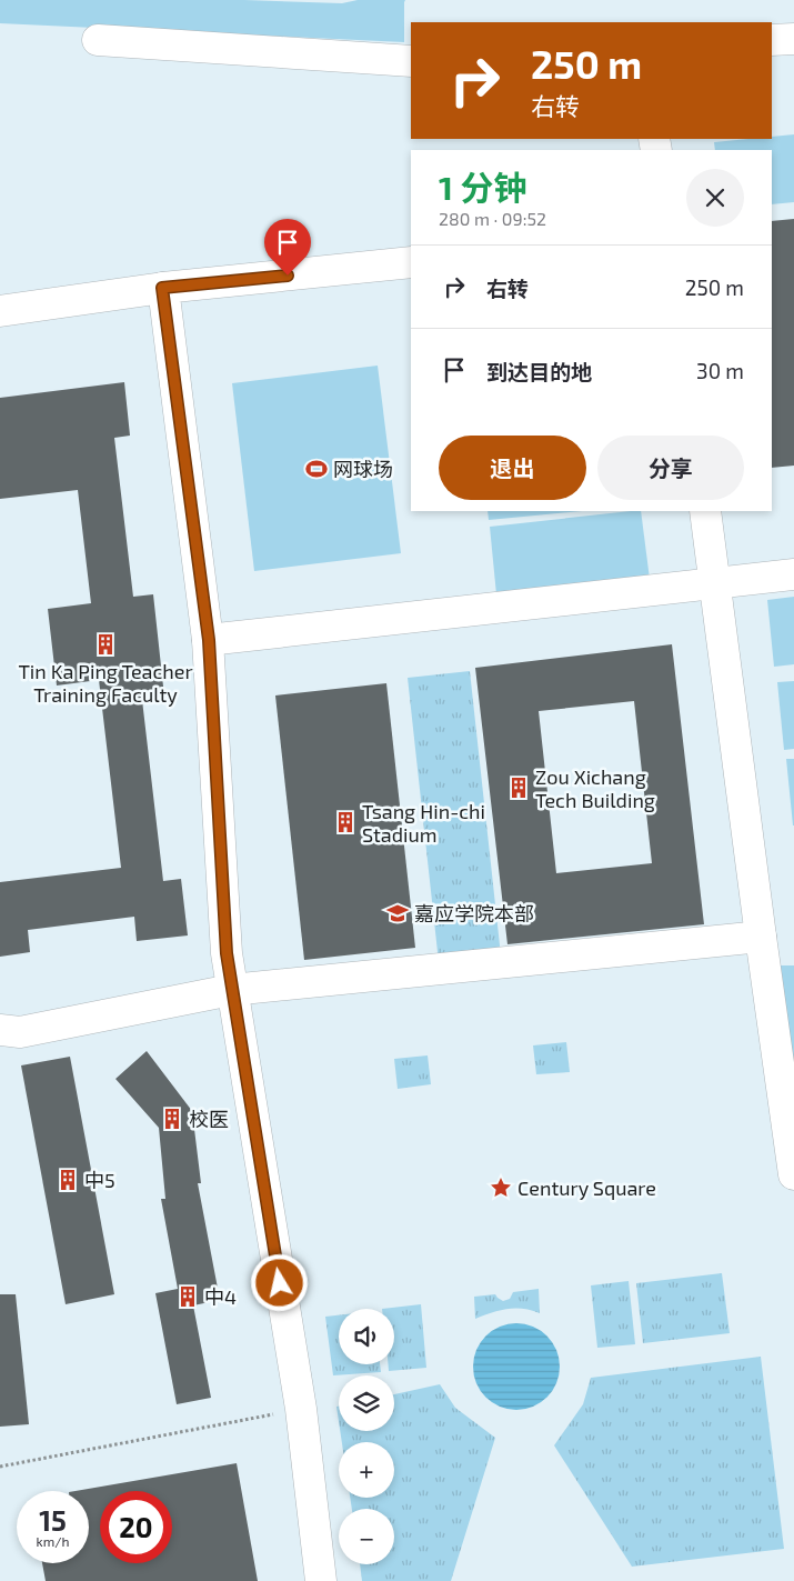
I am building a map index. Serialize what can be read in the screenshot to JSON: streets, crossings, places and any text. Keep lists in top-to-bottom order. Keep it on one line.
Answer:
{"places":{"sports":["网球场"],"building":["Tin Ka Ping Teacher Training Faculty","Zou Xichang Tech Building","Tsang Hin-chi Stadium","校医","中5","中4"],"school or university":["嘉应学院本部"],"place":["Century Square"]},"page":{"turn":["250 m","右转"],"heading":["1 分钟","280 m · 09:52"],"list":[{"name":"右转","value":"250 m"},{"name":"到达目的地","value":"30 m"}],"buttons":["退出","分享"],"map_buttons":["+","−"],"speed":"15 km/h","limit":"20"}}
